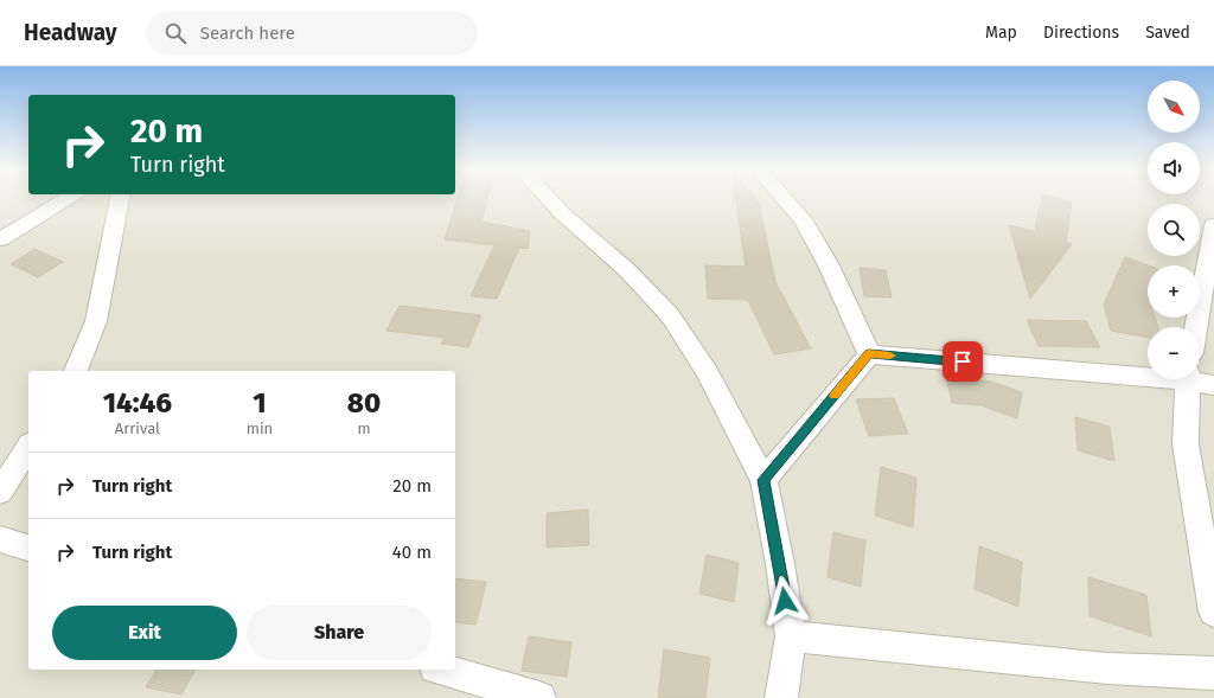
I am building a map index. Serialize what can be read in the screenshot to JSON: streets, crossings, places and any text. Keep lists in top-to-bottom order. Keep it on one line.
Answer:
{"north":"bottom right","page":{"header":"Headway","search":"Search here","nav":["Map","Directions","Saved"],"map_buttons":["+","−"],"turn":["20 m","Turn right"],"eta":["14:46","Arrival","1","min","80","m"],"list":[{"name":"Turn right","value":"20 m"},{"name":"Turn right","value":"40 m"}],"buttons":["Exit","Share"]}}
